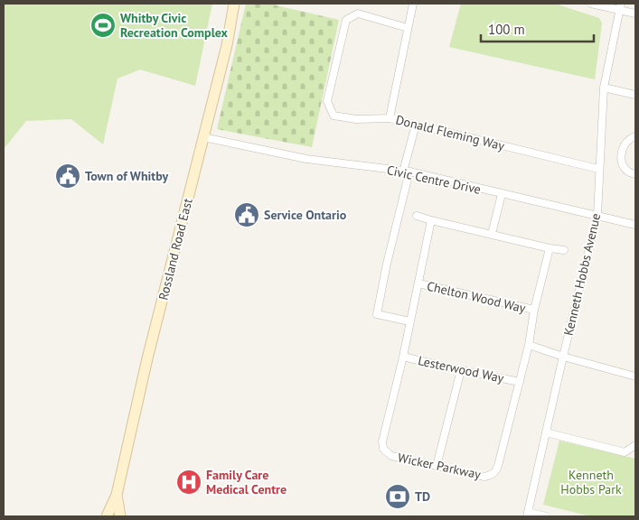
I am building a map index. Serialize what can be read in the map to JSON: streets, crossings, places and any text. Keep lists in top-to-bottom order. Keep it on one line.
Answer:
{"streets":{"main road":["Rossland Road East"],"street":["Donald Fleming Way","Civic Centre Drive","Kenneth Hobbs Avenue","Chelton Wood Way","Lesterwood Way","Wicker Parkway"]},"crossings":[["Donald Fleming Way","Kenneth Hobbs Avenue"],["Civic Centre Drive","Rossland Road East"],["Civic Centre Drive","Kenneth Hobbs Avenue"],["Chelton Wood Way","Wicker Parkway"],["Lesterwood Way","Wicker Parkway"]],"parks":["Kenneth Hobbs Park"],"places":{"sports":["Whitby Civic Recreation Complex"],"public building":["Town of Whitby","Service Ontario"],"hospital":["Family Care Medical Centre"],"bank":["TD"]},"scale_bar":"100 m"}
